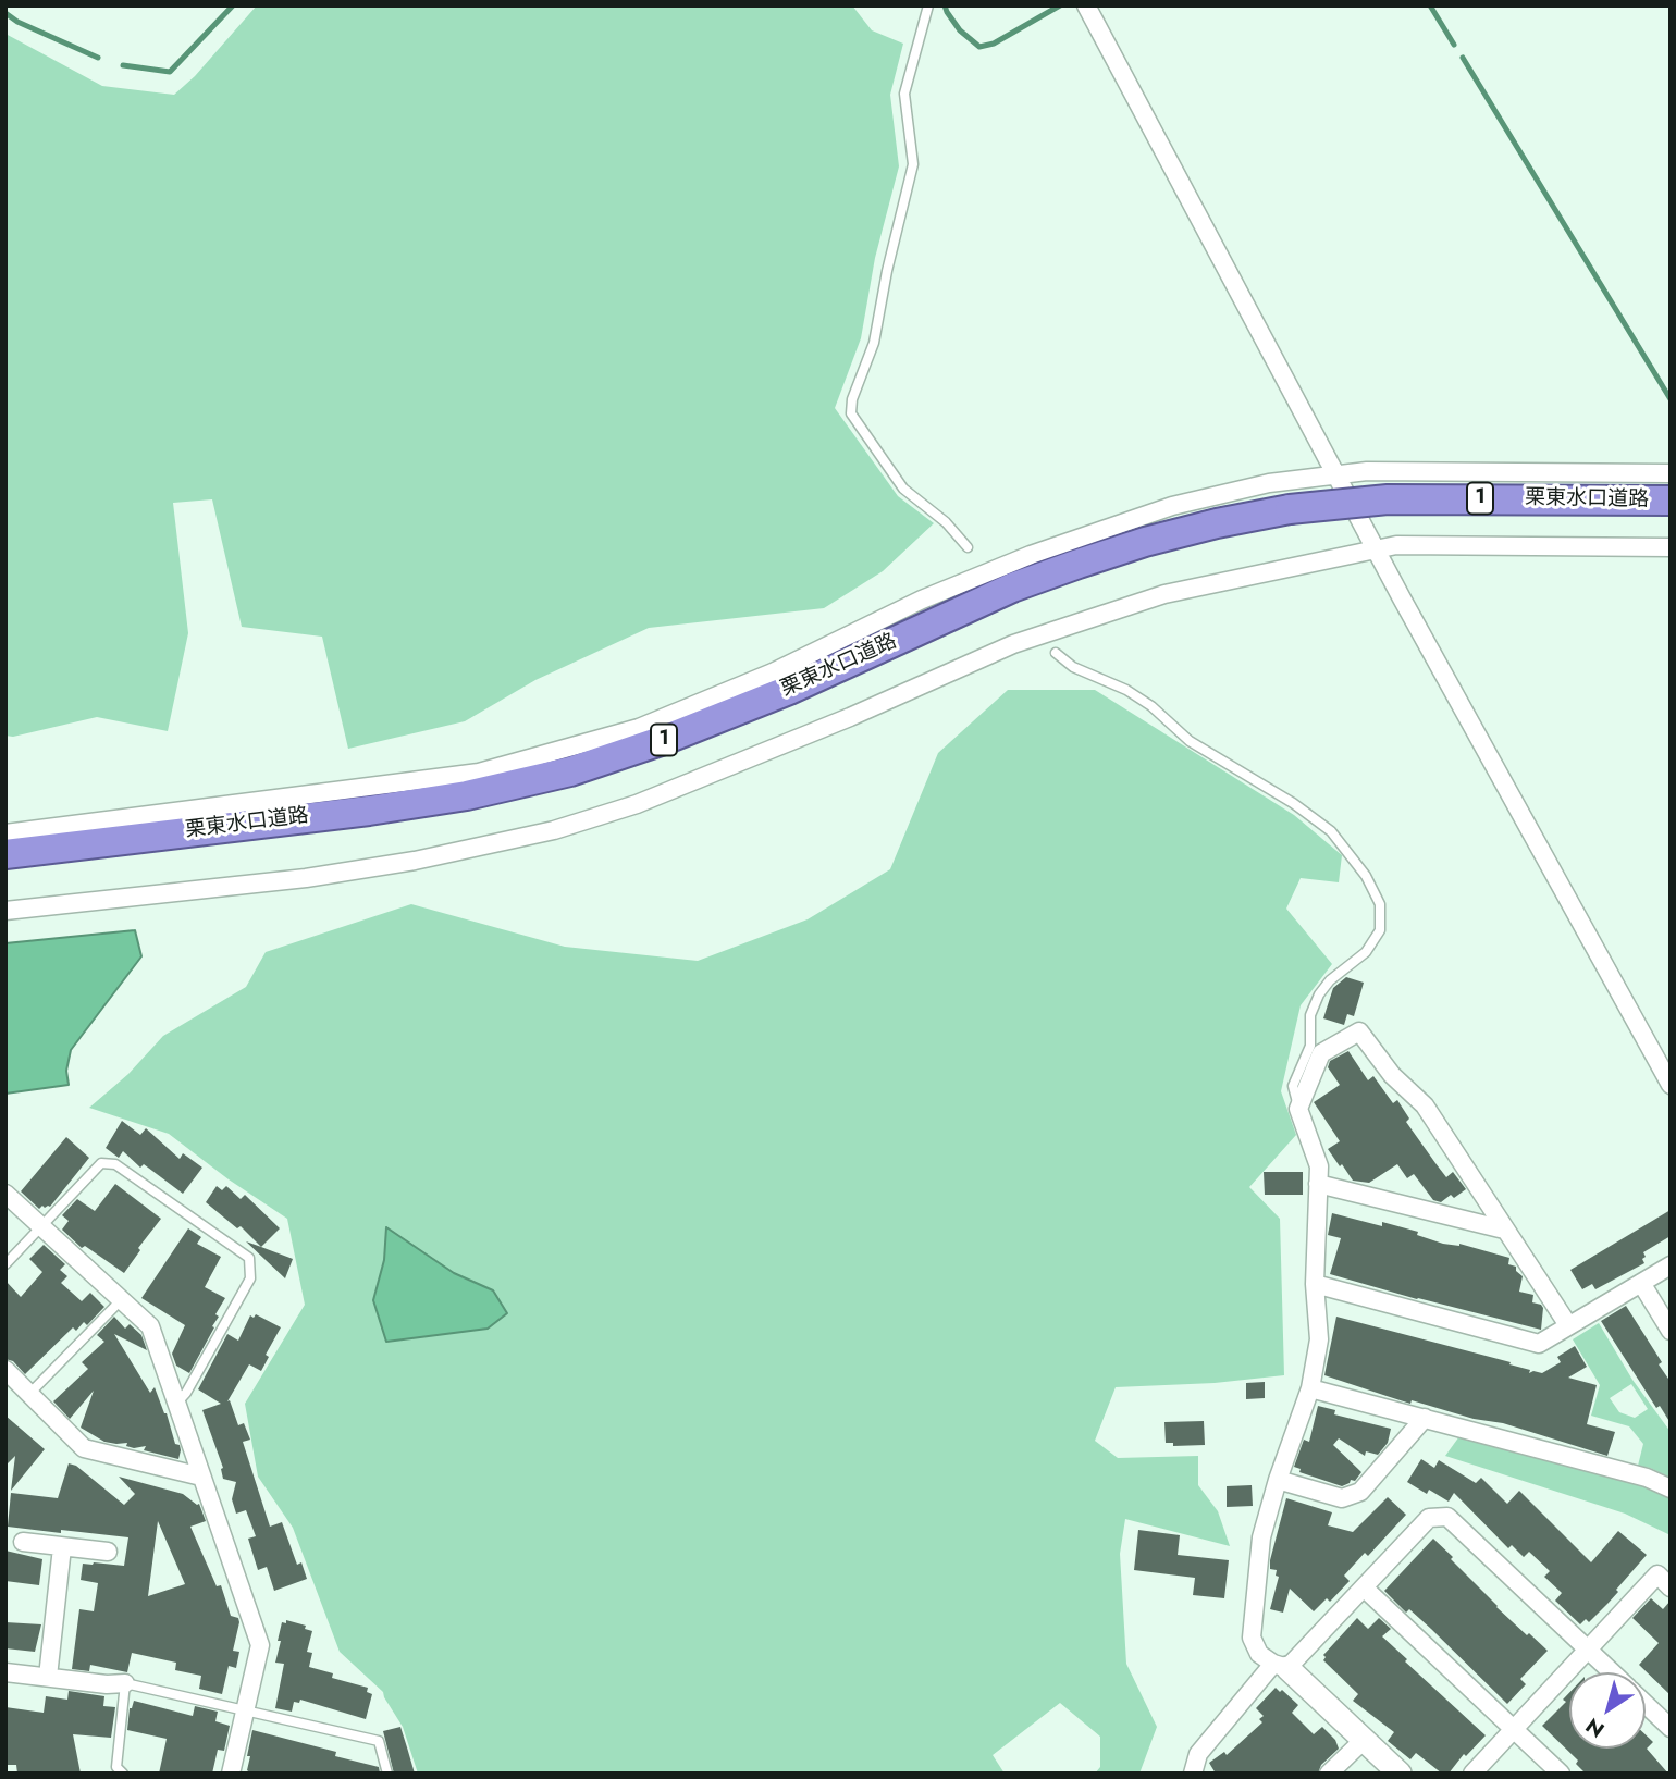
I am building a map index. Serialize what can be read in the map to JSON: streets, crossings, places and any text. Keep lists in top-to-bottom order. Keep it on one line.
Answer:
{"streets":{"highway":["1","栗東水口道路"]},"north":"bottom left"}
